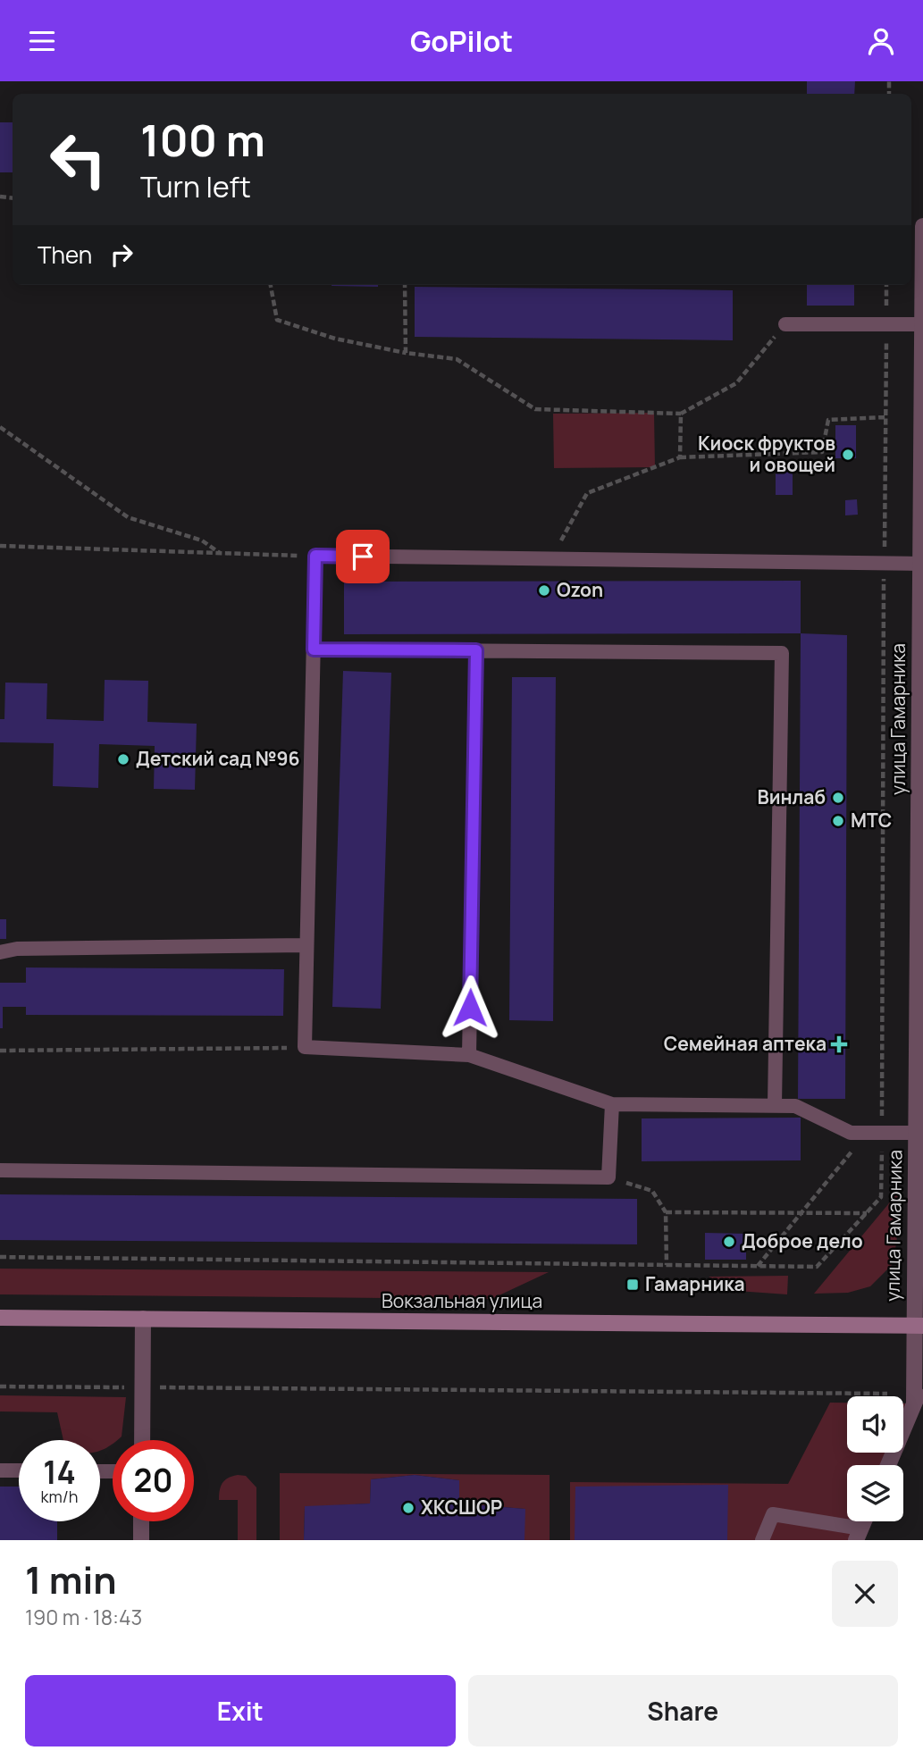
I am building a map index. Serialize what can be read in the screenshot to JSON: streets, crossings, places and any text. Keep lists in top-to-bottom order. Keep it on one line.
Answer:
{"streets":{"main road":["Вокзальная улица"],"street":["улица Гамарника"]},"crossings":[["улица Гамарника","Вокзальная улица"]],"places":{"other":["Киоск фруктов и овощей","Ozon","Детский сад №96","Винлаб","МТС","Доброе дело","ХКСШОР"],"health":["Семейная аптека"],"transit":["Гамарника"]},"page":{"header":"GoPilot","turn":["100 m","Turn left"],"then":"Then","speed":"14 km/h","limit":"20","heading":["1 min","190 m · 18:43"],"buttons":["Exit","Share"]}}
